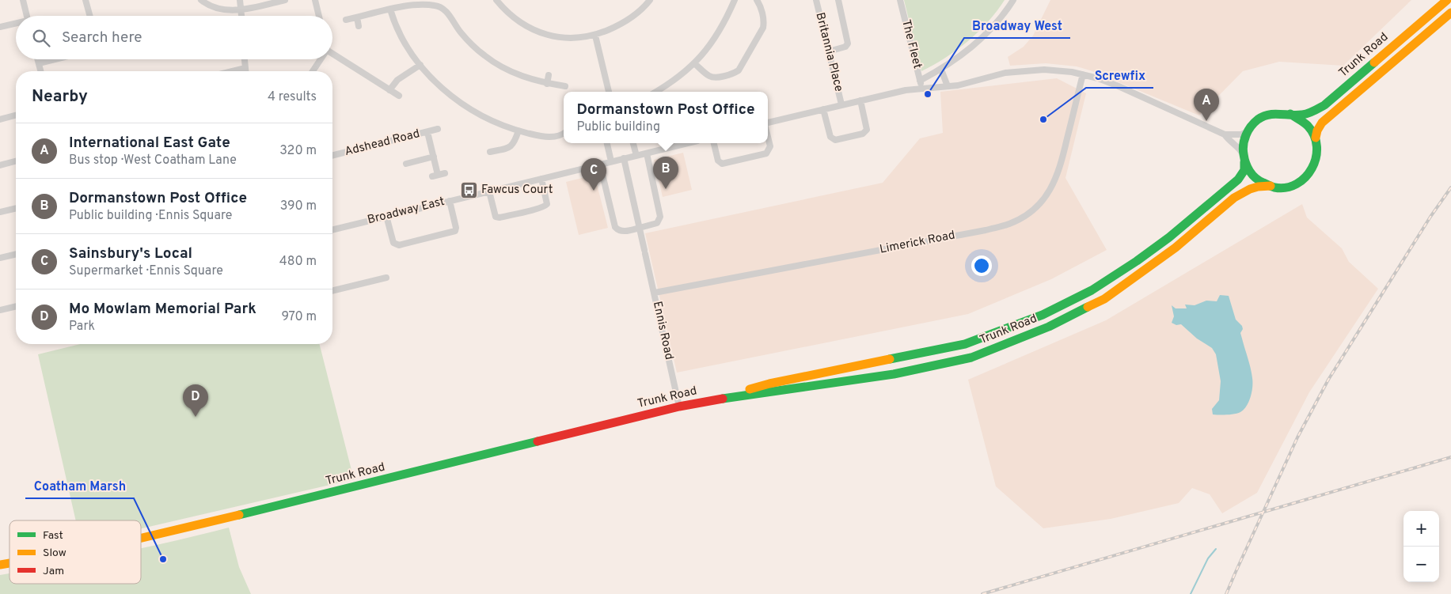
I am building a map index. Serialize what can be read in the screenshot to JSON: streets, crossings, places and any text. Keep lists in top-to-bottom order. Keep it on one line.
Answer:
{"streets":{"main road":["Trunk Road"],"street":["The Fleet","Britannia Place","Adshead Road","Broadway East","Limerick Road","Ennis Road"]},"crossings":[["Trunk Road","Ennis Road"],["Broadway East","Ennis Road"],["Limerick Road","Ennis Road"]],"places":{"other":["Broadway West","Screwfix","Coatham Marsh"],"bus stop":["Fawcus Court"]},"legend":["Fast","Slow","Jam"],"page":{"search":"Search here","heading":["Nearby","4 results"],"pins":["A","B","C","D"],"popup":["Dormanstown Post Office","Public building"],"list":[{"mark":"A","name":"International East Gate","note":"Bus stop · West Coatham Lane","value":"320 m"},{"mark":"B","name":"Dormanstown Post Office","note":"Public building · Ennis Square","value":"390 m"},{"mark":"C","name":"Sainsbury's Local","note":"Supermarket · Ennis Square","value":"480 m"},{"mark":"D","name":"Mo Mowlam Memorial Park","note":"Park","value":"970 m"}],"map_buttons":["+","−"]}}
